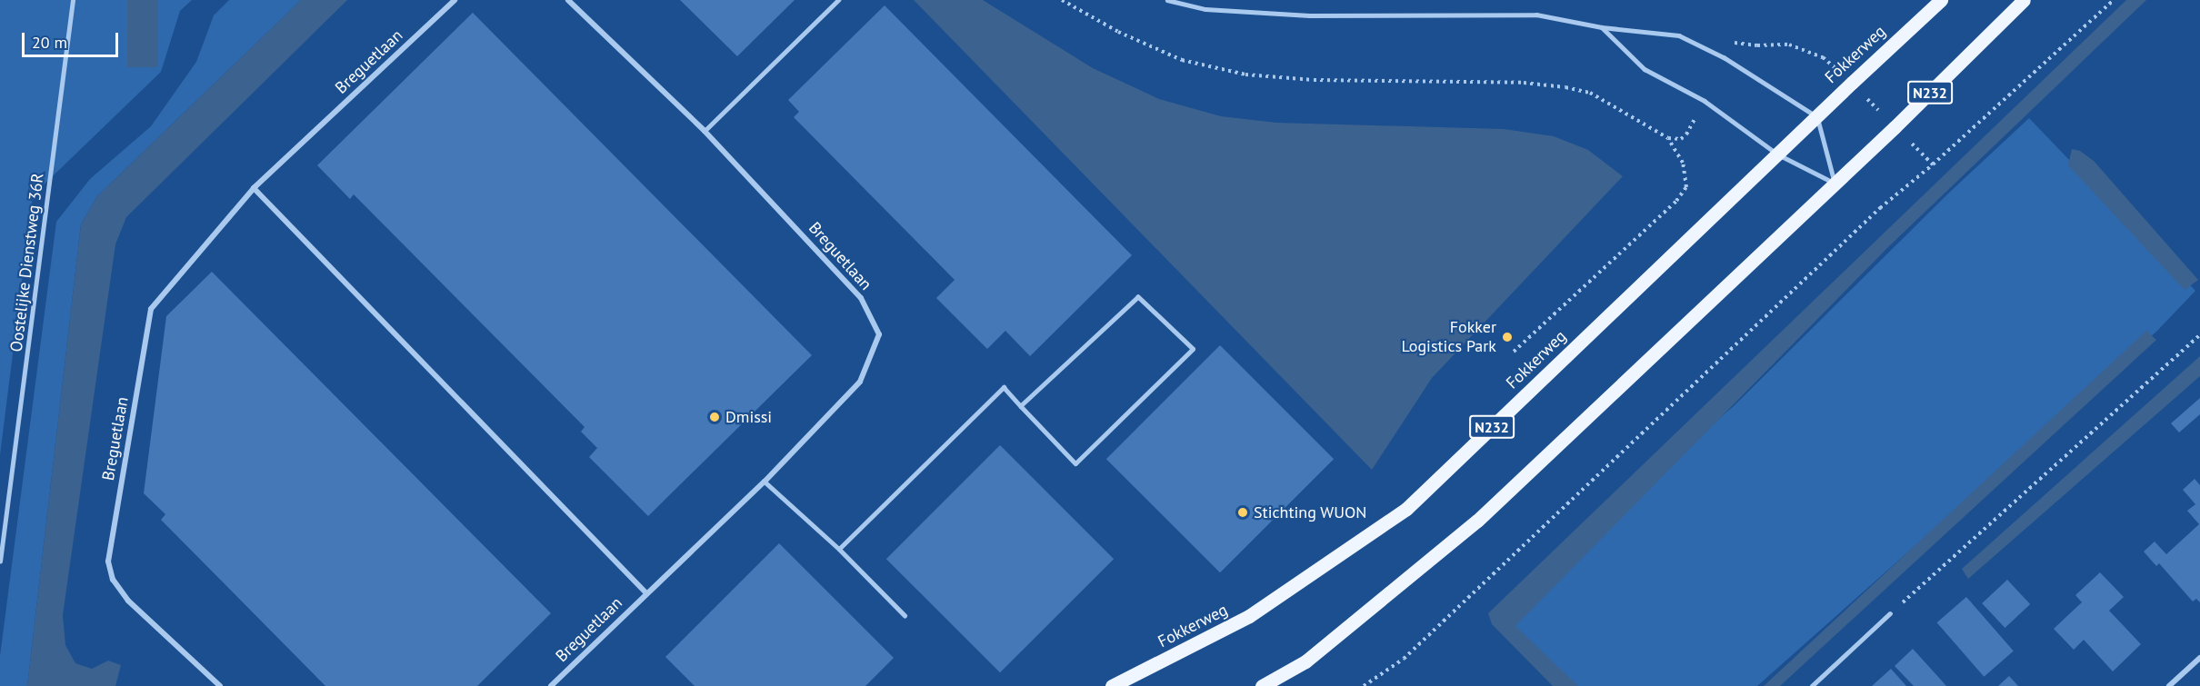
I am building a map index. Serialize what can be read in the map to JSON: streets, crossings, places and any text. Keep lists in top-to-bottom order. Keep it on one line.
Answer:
{"streets":{"main road":["Fokkerweg","N232"],"street":["Breguetlaan"],"lane":["Oostelijke Dienstweg 36R"]},"places":["Fokker Logistics Park","Dmissi","Stichting WUON"],"scale_bar":"20 m"}
